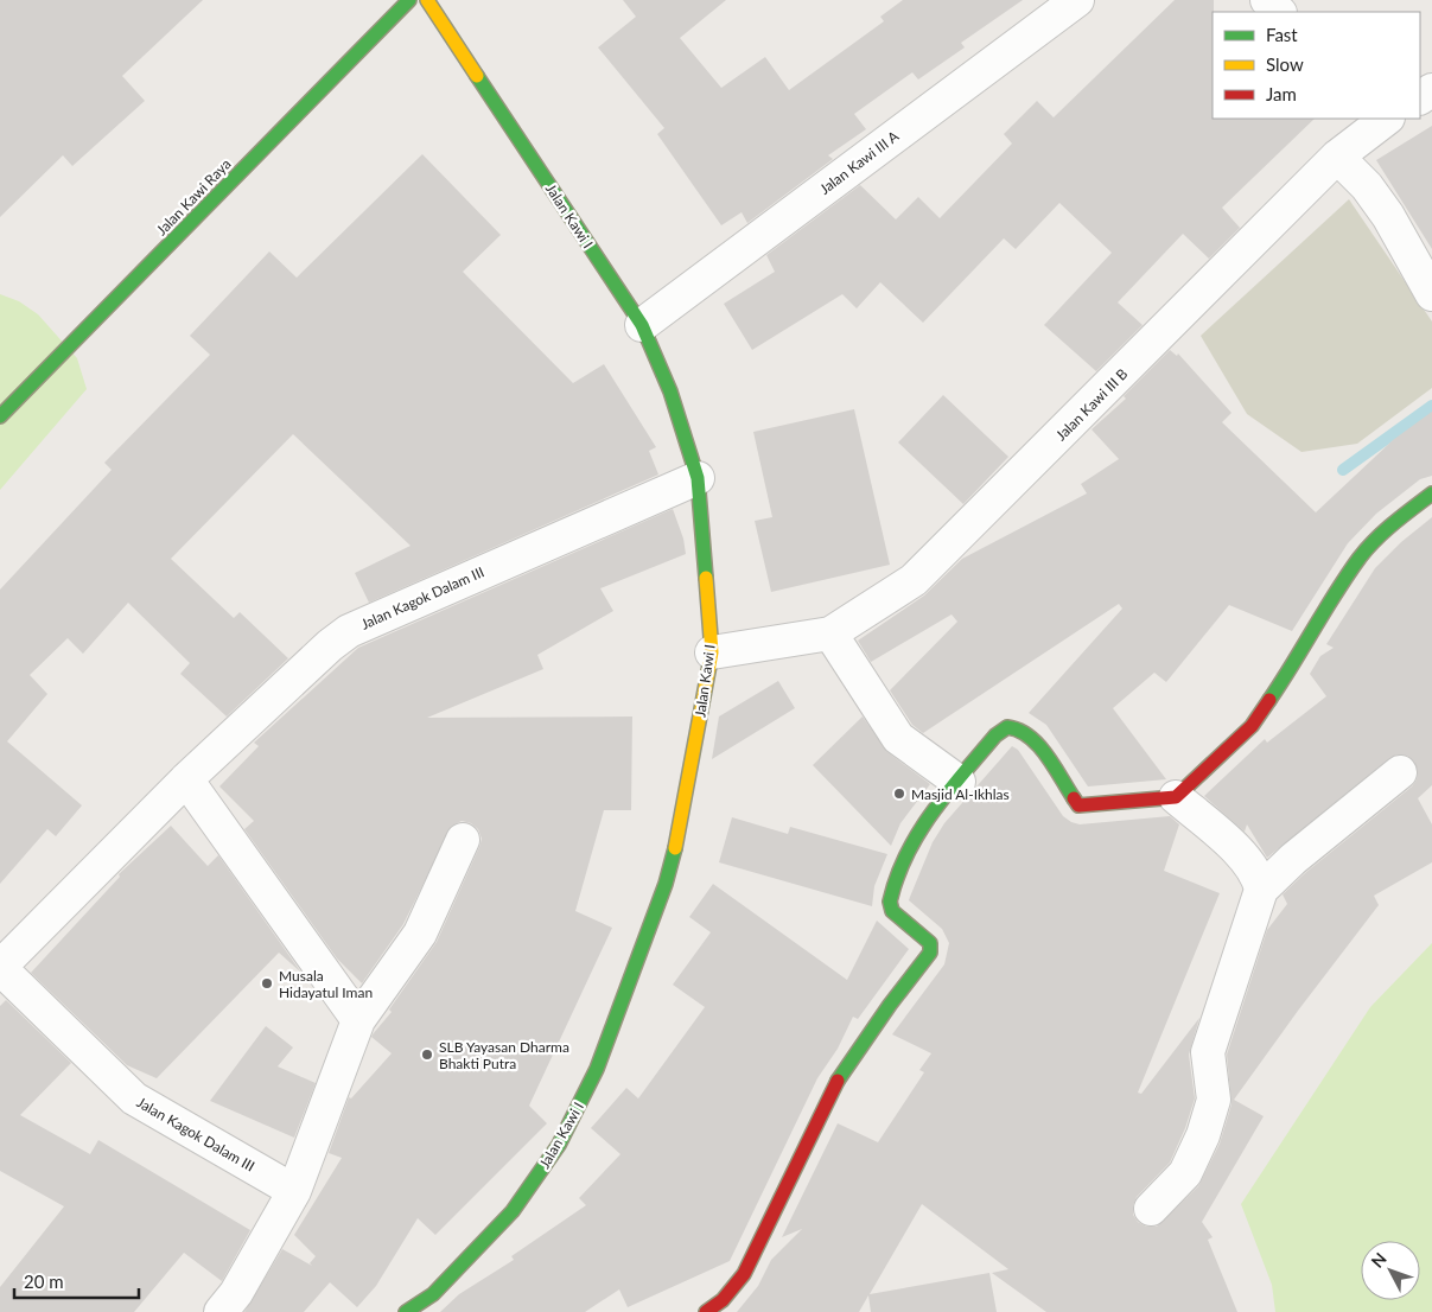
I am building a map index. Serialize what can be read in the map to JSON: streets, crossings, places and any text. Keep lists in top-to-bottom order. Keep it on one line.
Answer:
{"streets":{"street":["Jalan Kawi III A","Jalan Kawi Raya","Jalan Kawi I","Jalan Kawi III B","Jalan Kagok Dalam III"]},"crossings":[["Jalan Kawi III A","Jalan Kawi I"],["Jalan Kawi I","Jalan Kawi III B"],["Jalan Kawi I","Jalan Kagok Dalam III"]],"places":["Masjid Al-Ikhlas","Musala Hidayatul Iman","SLB Yayasan Dharma Bhakti Putra"],"legend":["Fast","Slow","Jam"],"scale_bar":"20 m","north":"top left"}
